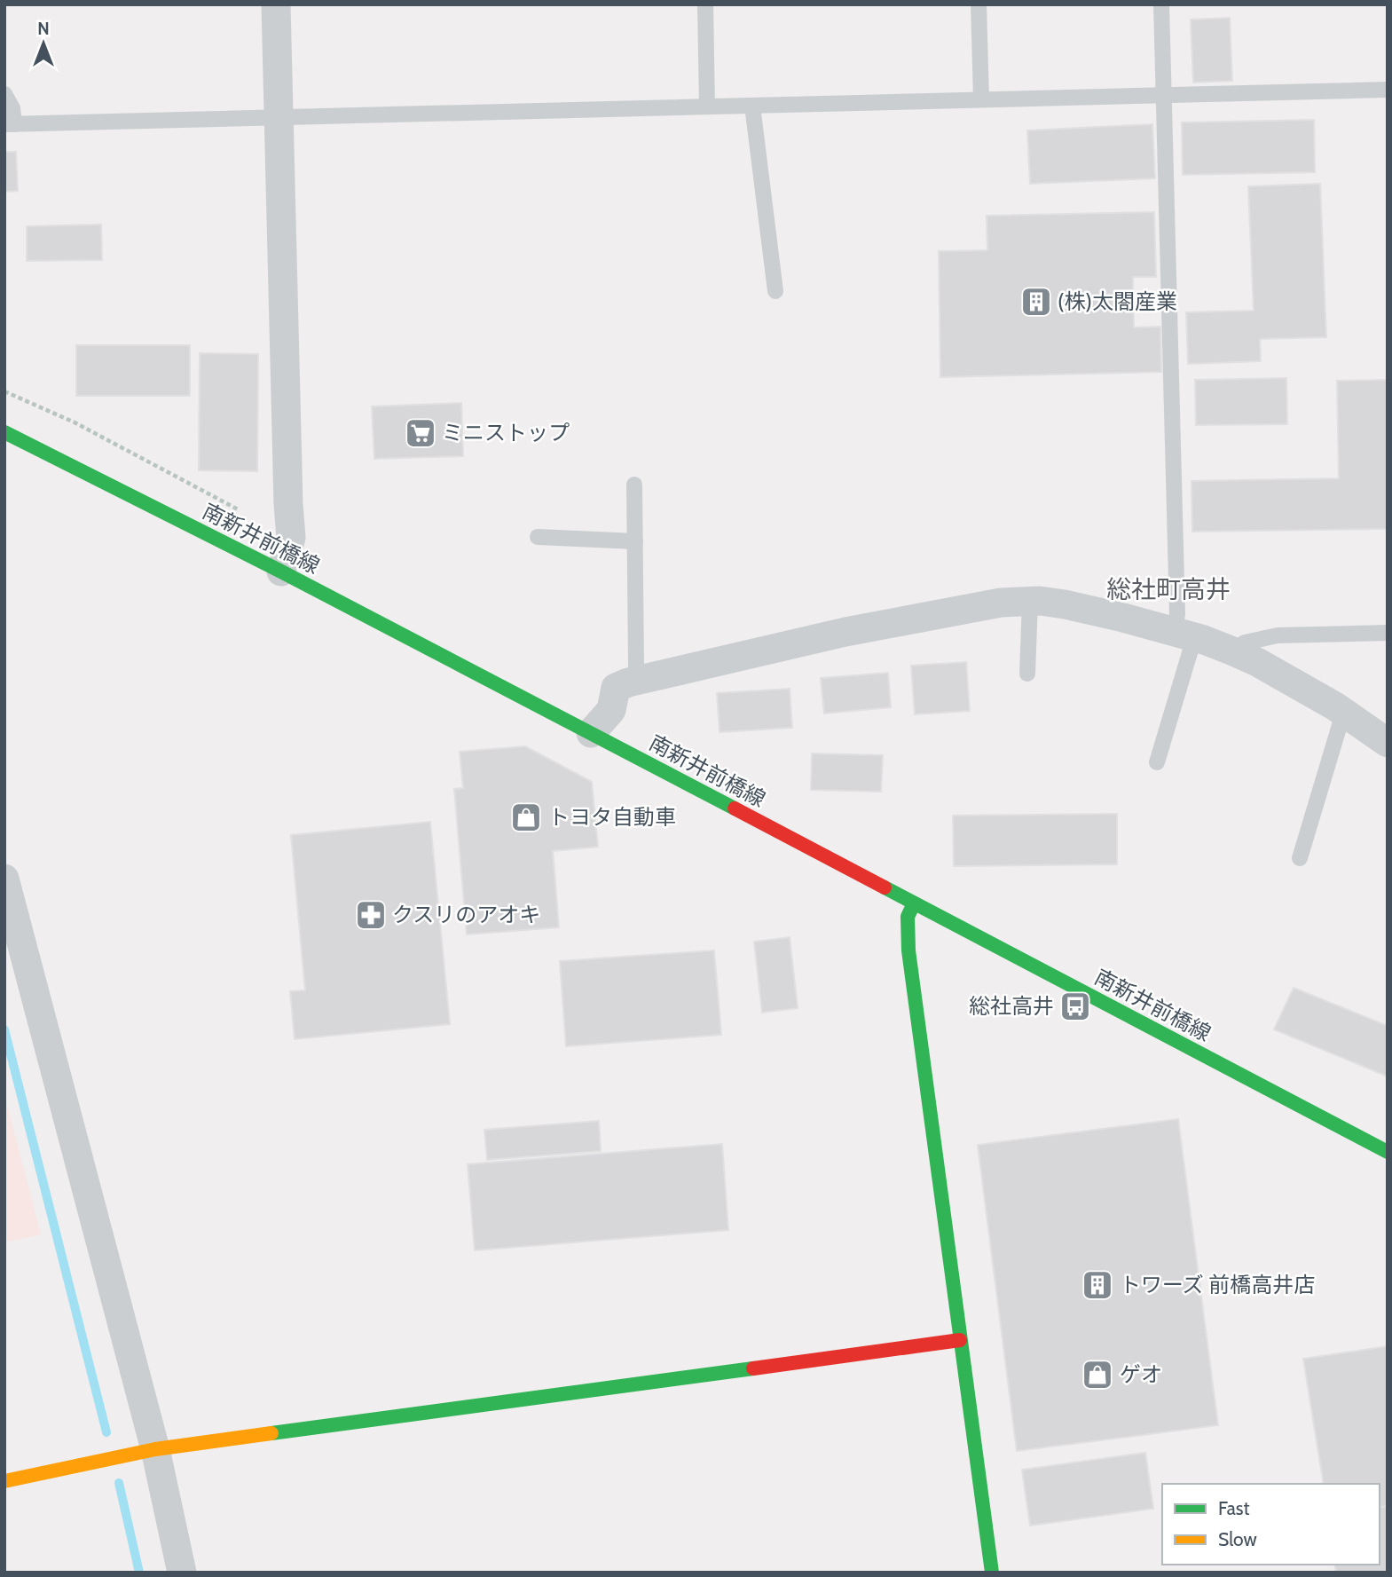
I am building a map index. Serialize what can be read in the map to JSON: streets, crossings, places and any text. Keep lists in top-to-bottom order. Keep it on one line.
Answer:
{"streets":{"street":["南新井前橋線"]},"districts":["総社町高井"],"places":{"building":["(株)太閤産業","トワーズ 前橋高井店"],"supermarket":["ミニストップ"],"shop":["トヨタ自動車","ゲオ"],"pharmacy":["クスリのアオキ"],"bus stop":["総社高井"]},"legend":["Fast","Slow"],"north":"top"}
